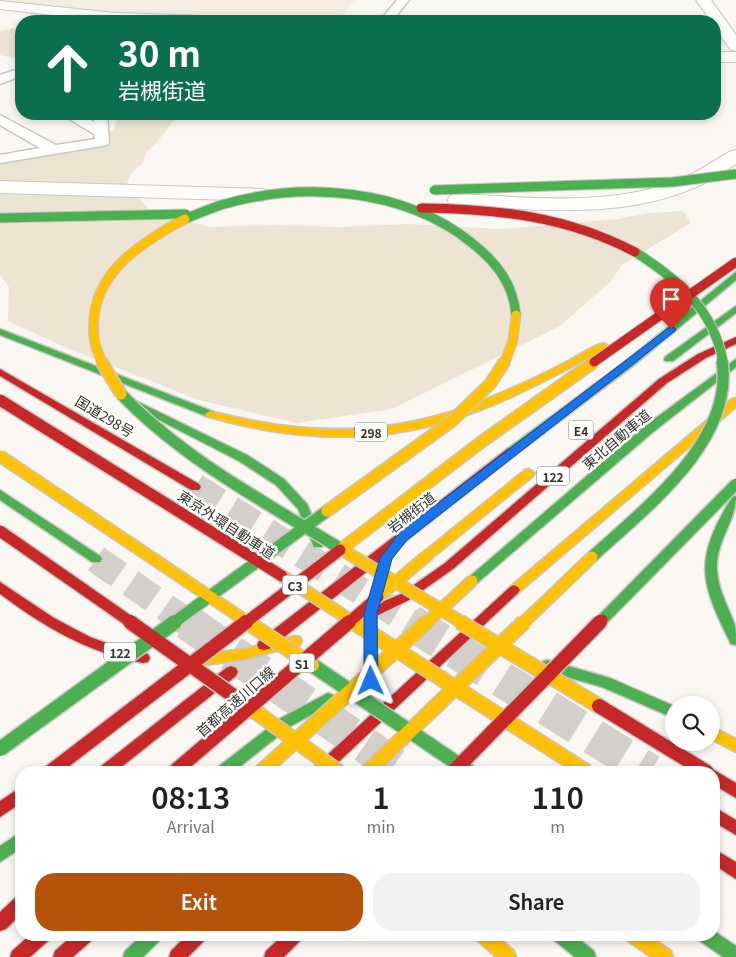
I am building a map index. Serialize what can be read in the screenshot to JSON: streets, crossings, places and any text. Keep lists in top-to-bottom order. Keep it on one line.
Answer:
{"streets":{"highway":["国道298号","298","東北自動車道","122","岩槻街道","東京外環自動車道","C3","S1","首都高速川口線"]},"crossings":[["298","岩槻街道"],["122","岩槻街道"]],"page":{"turn":["30 m","岩槻街道"],"eta":["08:13","Arrival","1","min","110","m"],"buttons":["Exit","Share"]}}
